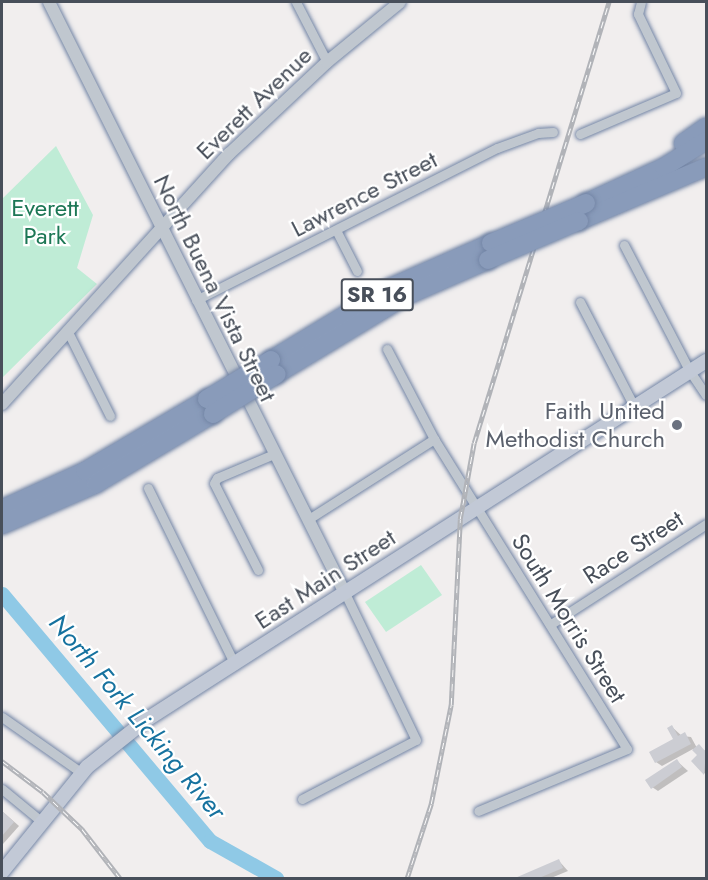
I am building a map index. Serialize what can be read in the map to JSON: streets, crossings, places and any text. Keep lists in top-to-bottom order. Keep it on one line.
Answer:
{"streets":{"highway":["SR 16"],"main road":["East Main Street"],"street":["Everett Avenue","Lawrence Street","North Buena Vista Street","Race Street","South Morris Street"]},"crossings":[["Everett Avenue","North Buena Vista Street"],["Lawrence Street","North Buena Vista Street"],["North Buena Vista Street","East Main Street"],["Race Street","South Morris Street"],["East Main Street","South Morris Street"]],"water":["North Fork Licking River"],"parks":["Everett Park"],"places":["Faith United Methodist Church"]}
